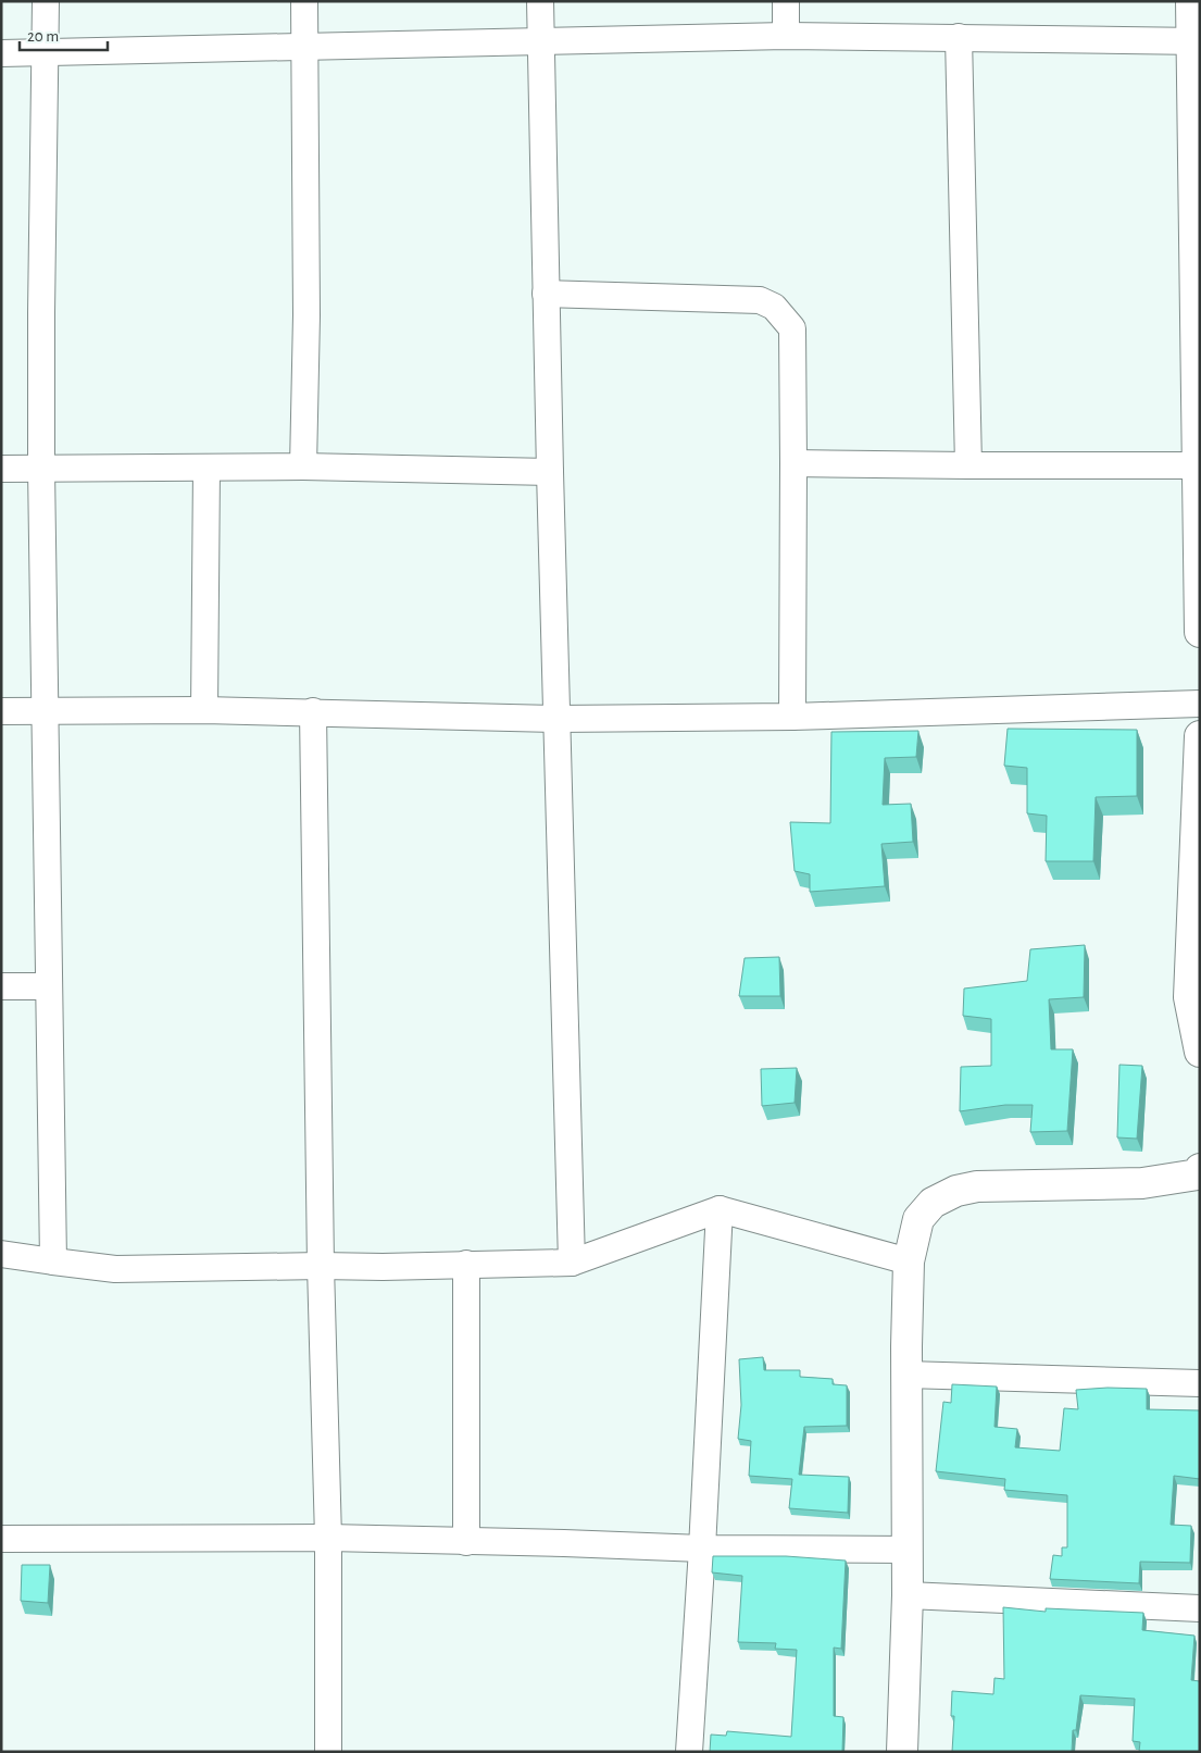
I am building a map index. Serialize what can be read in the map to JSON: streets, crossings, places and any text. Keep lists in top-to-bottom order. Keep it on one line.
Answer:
{"scale_bar":"20 m"}
